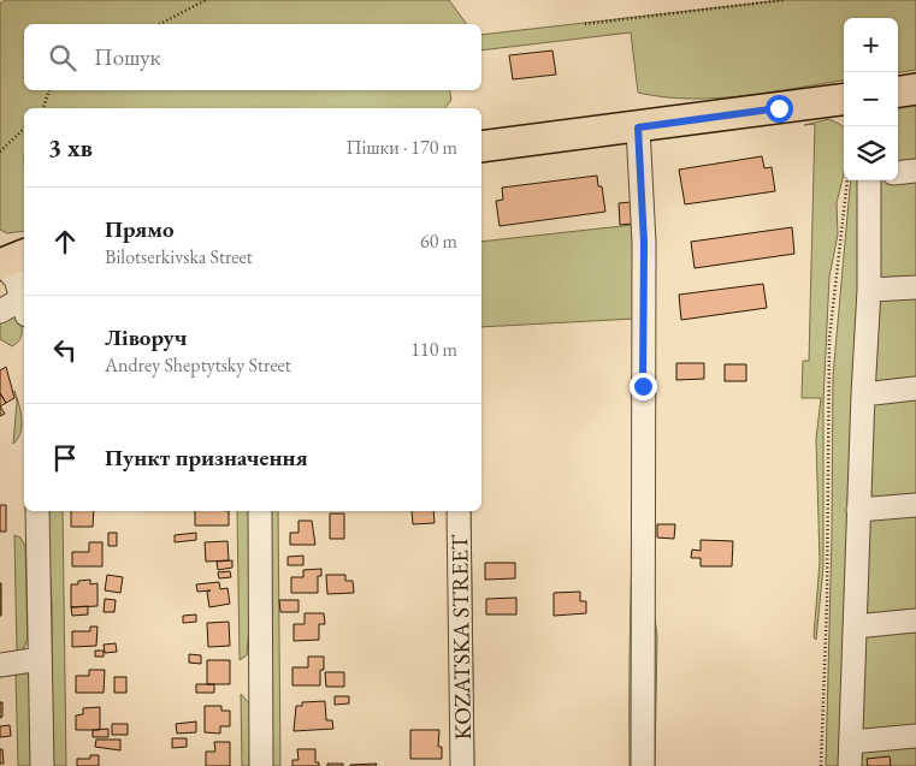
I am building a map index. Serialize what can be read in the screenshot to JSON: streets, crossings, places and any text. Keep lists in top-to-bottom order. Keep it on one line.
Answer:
{"streets":{"street":["KOZATSKA STREET"]},"page":{"map_buttons":["+","−"],"search":"Пошук","heading":["3 хв","Пішки · 170 m"],"list":[["Прямо","Bilotserkivska Street","60 m"],["Ліворуч","Andrey Sheptytsky Street","110 m"],"Пункт призначення"]}}
